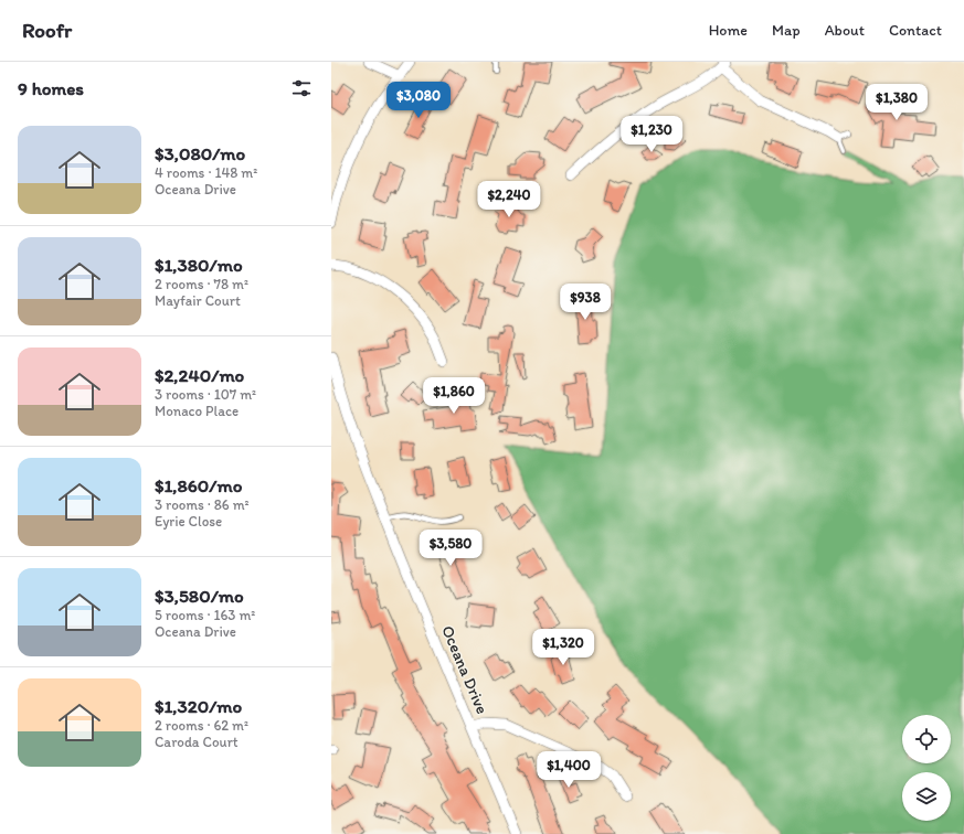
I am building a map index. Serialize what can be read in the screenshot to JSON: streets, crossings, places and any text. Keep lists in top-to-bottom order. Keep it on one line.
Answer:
{"streets":{"street":["Oceana Drive"]},"page":{"header":"Roofr","nav":["Home","Map","About","Contact"],"heading":"9 homes","price":["$3,080","$1,380","$1,230","$2,240","$938","$1,860","$3,580","$1,320","$1,400"],"list":[{"name":"$3,080/mo","note":"4 rooms · 148 m² · Oceana Drive"},{"name":"$1,380/mo","note":"2 rooms · 78 m² · Mayfair Court"},{"name":"$2,240/mo","note":"3 rooms · 107 m² · Monaco Place"},{"name":"$1,860/mo","note":"3 rooms · 86 m² · Eyrie Close"},{"name":"$3,580/mo","note":"5 rooms · 163 m² · Oceana Drive"},{"name":"$1,320/mo","note":"2 rooms · 62 m² · Caroda Court"}]}}
